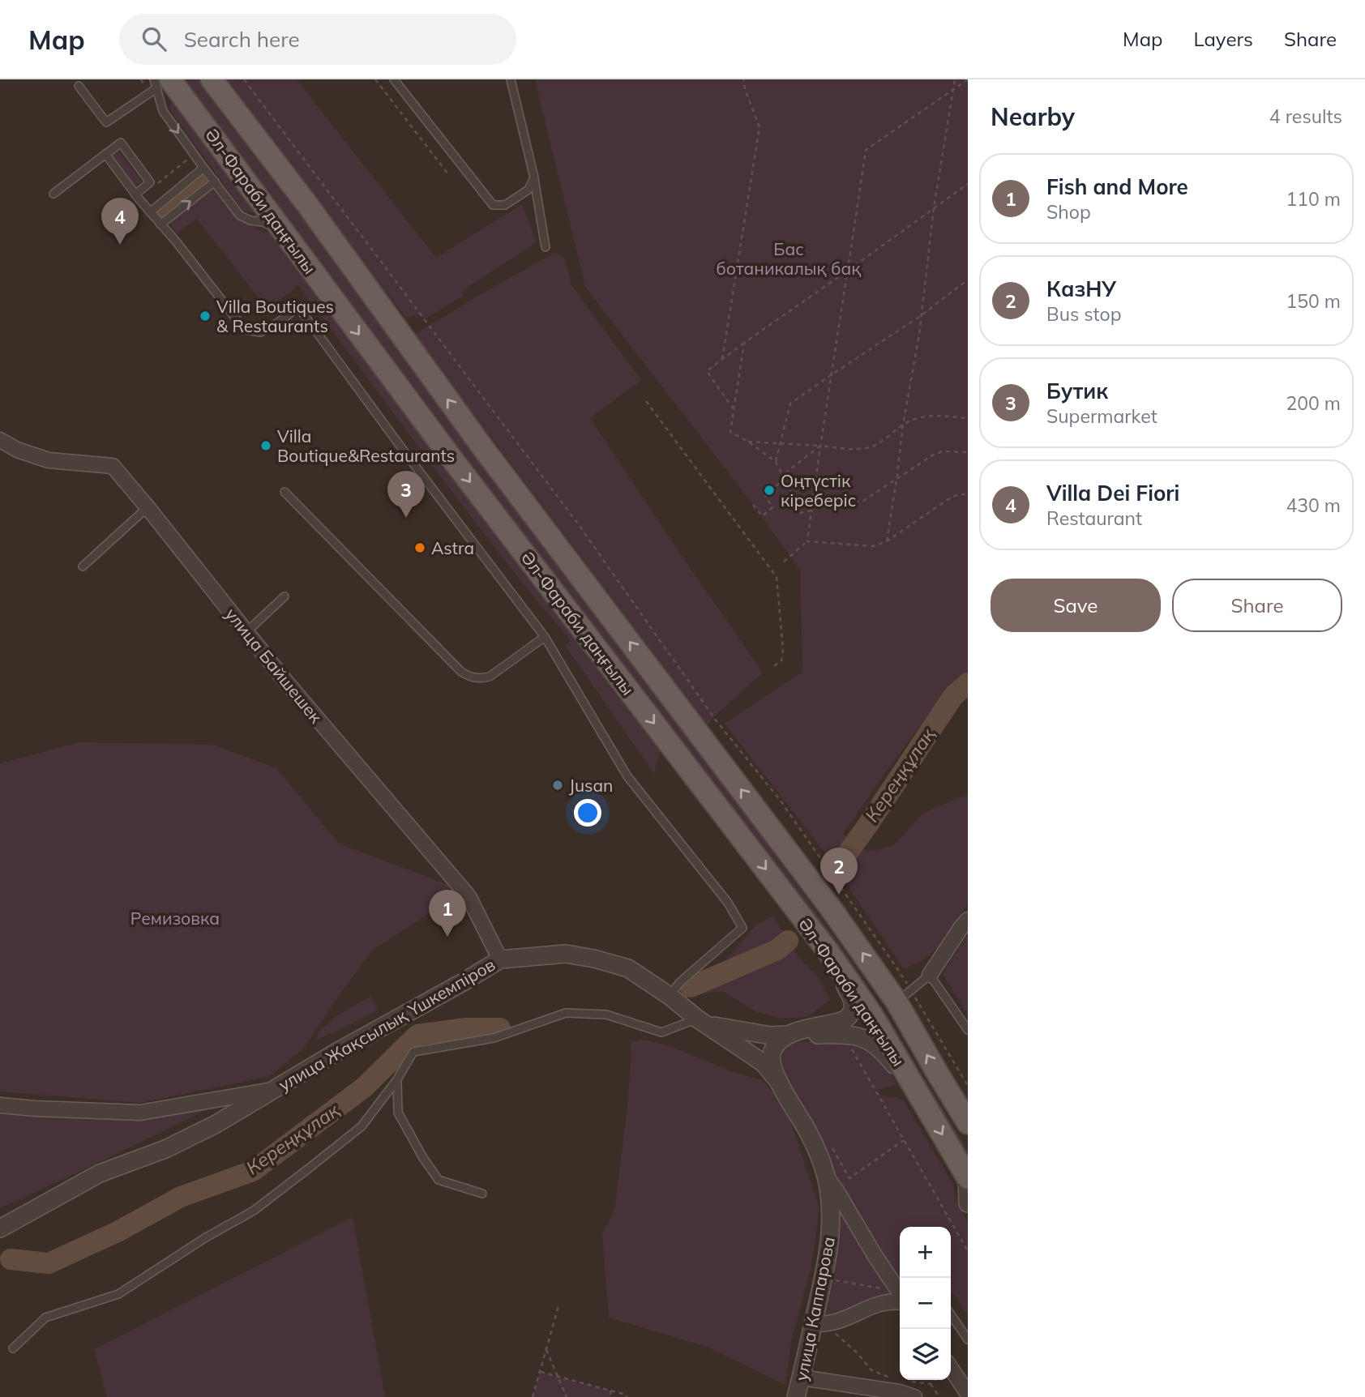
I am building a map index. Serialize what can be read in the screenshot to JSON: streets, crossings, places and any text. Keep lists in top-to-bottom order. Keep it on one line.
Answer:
{"streets":{"main road":["Әл-Фараби даңғылы"],"street":["улица Байшешек","улица Жақсылық Үшкемпіров","улица Каппарова"]},"crossings":[["улица Байшешек","улица Жақсылық Үшкемпіров"],["улица Жақсылық Үшкемпіров","улица Каппарова"]],"water":["Кереңқұлақ"],"parks":["Бас ботаникалық бақ","Ремизовка"],"places":["Villa Boutiques & Restaurants","Villa Boutique&Restaurants","Оңтүстік кіреберіс","Astra","Jusan"],"page":{"header":"Map","search":"Search here","nav":["Map","Layers","Share"],"heading":["Nearby","4 results"],"list":[{"mark":"1","name":"Fish and More","note":"Shop","value":"110 m"},{"mark":"2","name":"КазНУ","note":"Bus stop","value":"150 m"},{"mark":"3","name":"Бутик","note":"Supermarket","value":"200 m"},{"mark":"4","name":"Villa Dei Fiori","note":"Restaurant","value":"430 m"}],"pins":["4","3","2","1"],"buttons":["Save","Share"],"map_buttons":["+","−"]}}
